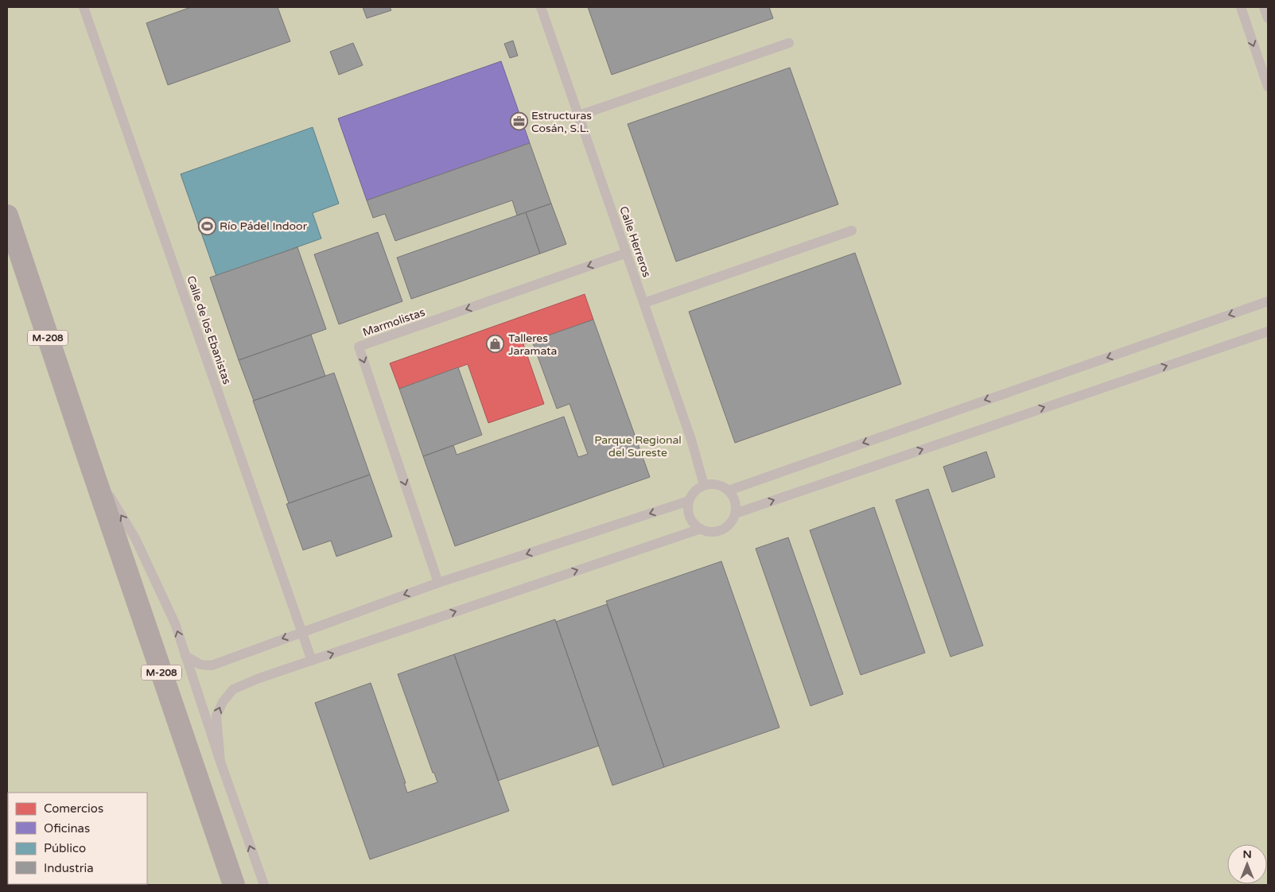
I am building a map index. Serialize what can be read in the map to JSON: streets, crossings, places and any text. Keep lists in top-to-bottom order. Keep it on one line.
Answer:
{"streets":{"main road":["M-208"],"lane":["Calle Herreros","Marmolistas","Calle de los Ebanistas"]},"crossings":[["Calle Herreros","Marmolistas"]],"parks":["Parque Regional del Sureste"],"places":{"office":["Estructuras Cosán, S.L."],"sports":["Río Pádel Indoor"],"shop":["Talleres Jaramata"]},"legend":["Comercios","Oficinas","Público","Industria"],"north":"top"}
